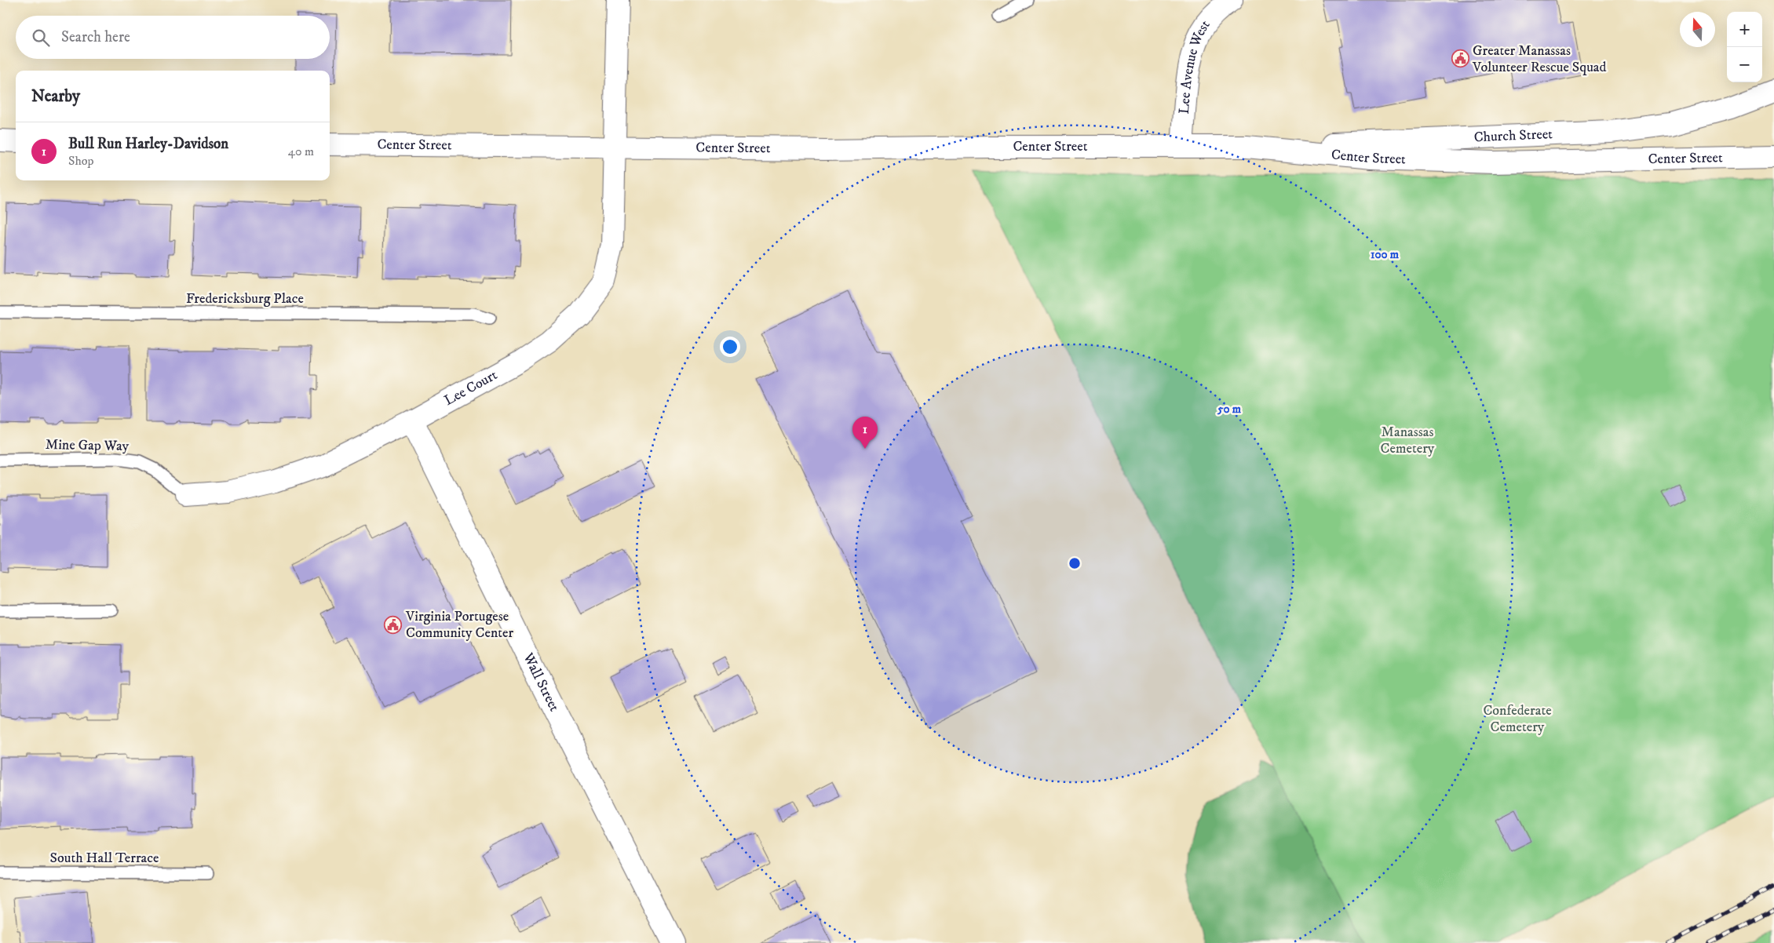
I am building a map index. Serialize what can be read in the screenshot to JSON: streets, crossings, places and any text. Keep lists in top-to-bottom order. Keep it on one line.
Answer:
{"streets":{"main road":["Lee Avenue West","Church Street","Center Street","Lee Court","Wall Street"],"lane":["Fredericksburg Place","Mine Gap Way","South Hall Terrace"]},"crossings":[["Lee Avenue West","Center Street"],["Church Street","Center Street"],["Center Street","Lee Court"],["Lee Court","Mine Gap Way"],["Lee Court","Wall Street"]],"parks":["Manassas Cemetery","Confederate Cemetery"],"places":{"public building":["Greater Manassas Volunteer Rescue Squad","Virginia Portugese Community Center"]},"north":"top","page":{"map_buttons":["+","−"],"search":"Search here","heading":"Nearby","list":[{"mark":"1","name":"Bull Run Harley-Davidson","note":"Shop","value":"40 m"}],"pins":"1"},"rings":["100 m","50 m"]}
